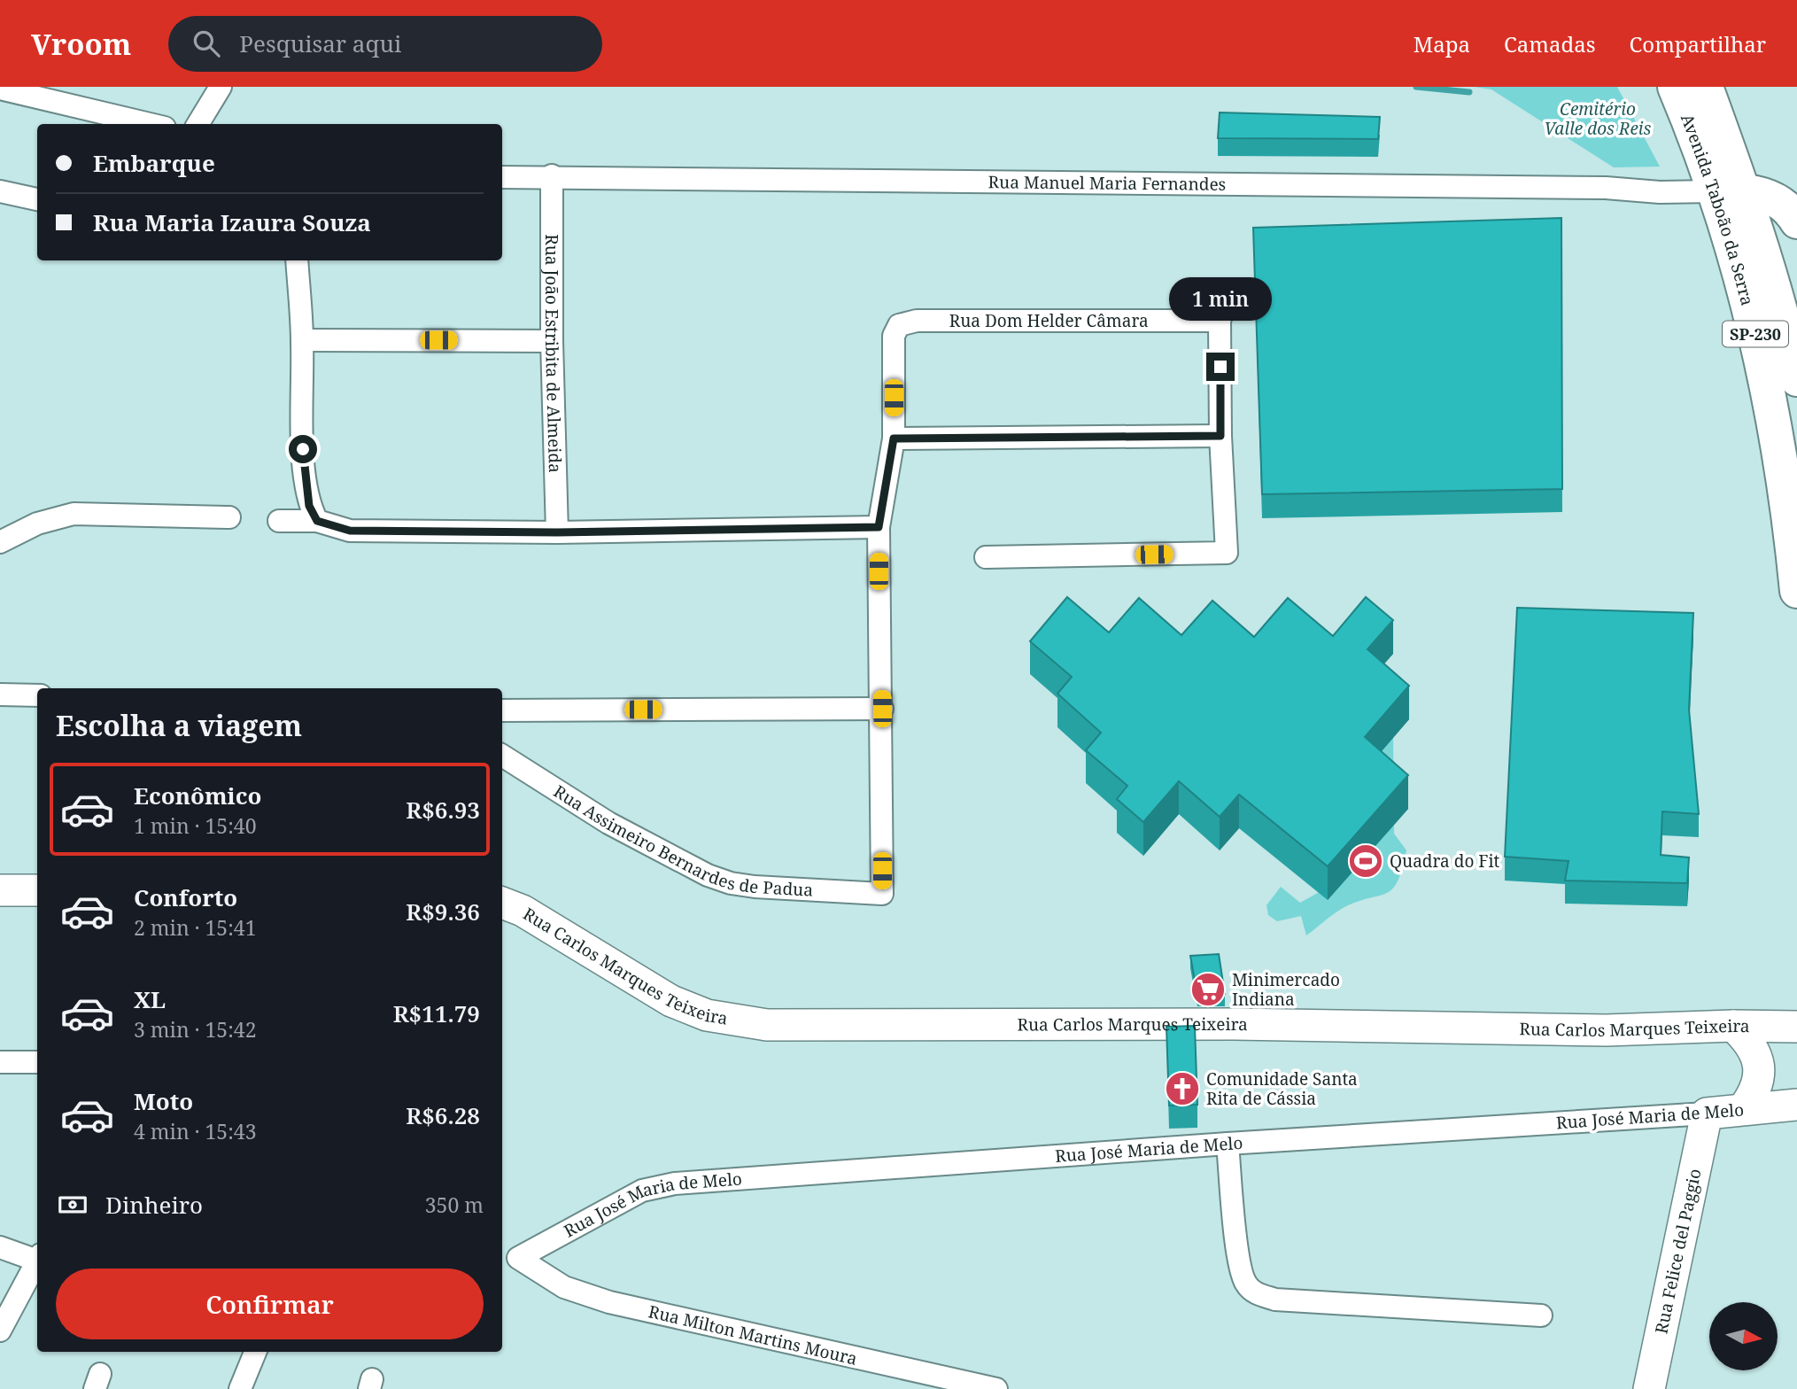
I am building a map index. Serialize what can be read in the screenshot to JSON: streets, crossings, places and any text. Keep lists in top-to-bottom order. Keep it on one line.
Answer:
{"streets":{"highway":["Avenida Taboão da Serra","SP-230"],"street":["Rua Manuel Maria Fernandes","Rua Dom Helder Câmara","Rua João Estribita de Almeida","Rua Assimeiro Bernardes de Padua","Rua Carlos Marques Teixeira","Rua José Maria de Melo","Rua Felice del Paggio","Rua Milton Martins Moura"]},"crossings":[["Rua Manuel Maria Fernandes","Avenida Taboão da Serra"],["Rua Manuel Maria Fernandes","Rua João Estribita de Almeida"],["Rua José Maria de Melo","Rua Felice del Paggio"],["Rua José Maria de Melo","Rua Milton Martins Moura"]],"parks":["Cemitério Valle dos Reis"],"places":{"sports":["Quadra do Fit"],"supermarket":["Minimercado Indiana"],"church":["Comunidade Santa Rita de Cássia"]},"north":"right","page":{"header":"Vroom","search":"Pesquisar aqui","nav":["Mapa","Camadas","Compartilhar"],"banner":["Embarque","Rua Maria Izaura Souza"],"bubble":"1 min","heading":"Escolha a viagem","list":[{"name":"Econômico","note":"1 min · 15:40","value":"R$6.93"},{"name":"Conforto","note":"2 min · 15:41","value":"R$9.36"},{"name":"XL","note":"3 min · 15:42","value":"R$11.79"},{"name":"Moto","note":"4 min · 15:43","value":"R$6.28"}],"pay":["Dinheiro","350 m"],"buttons":"Confirmar"}}
